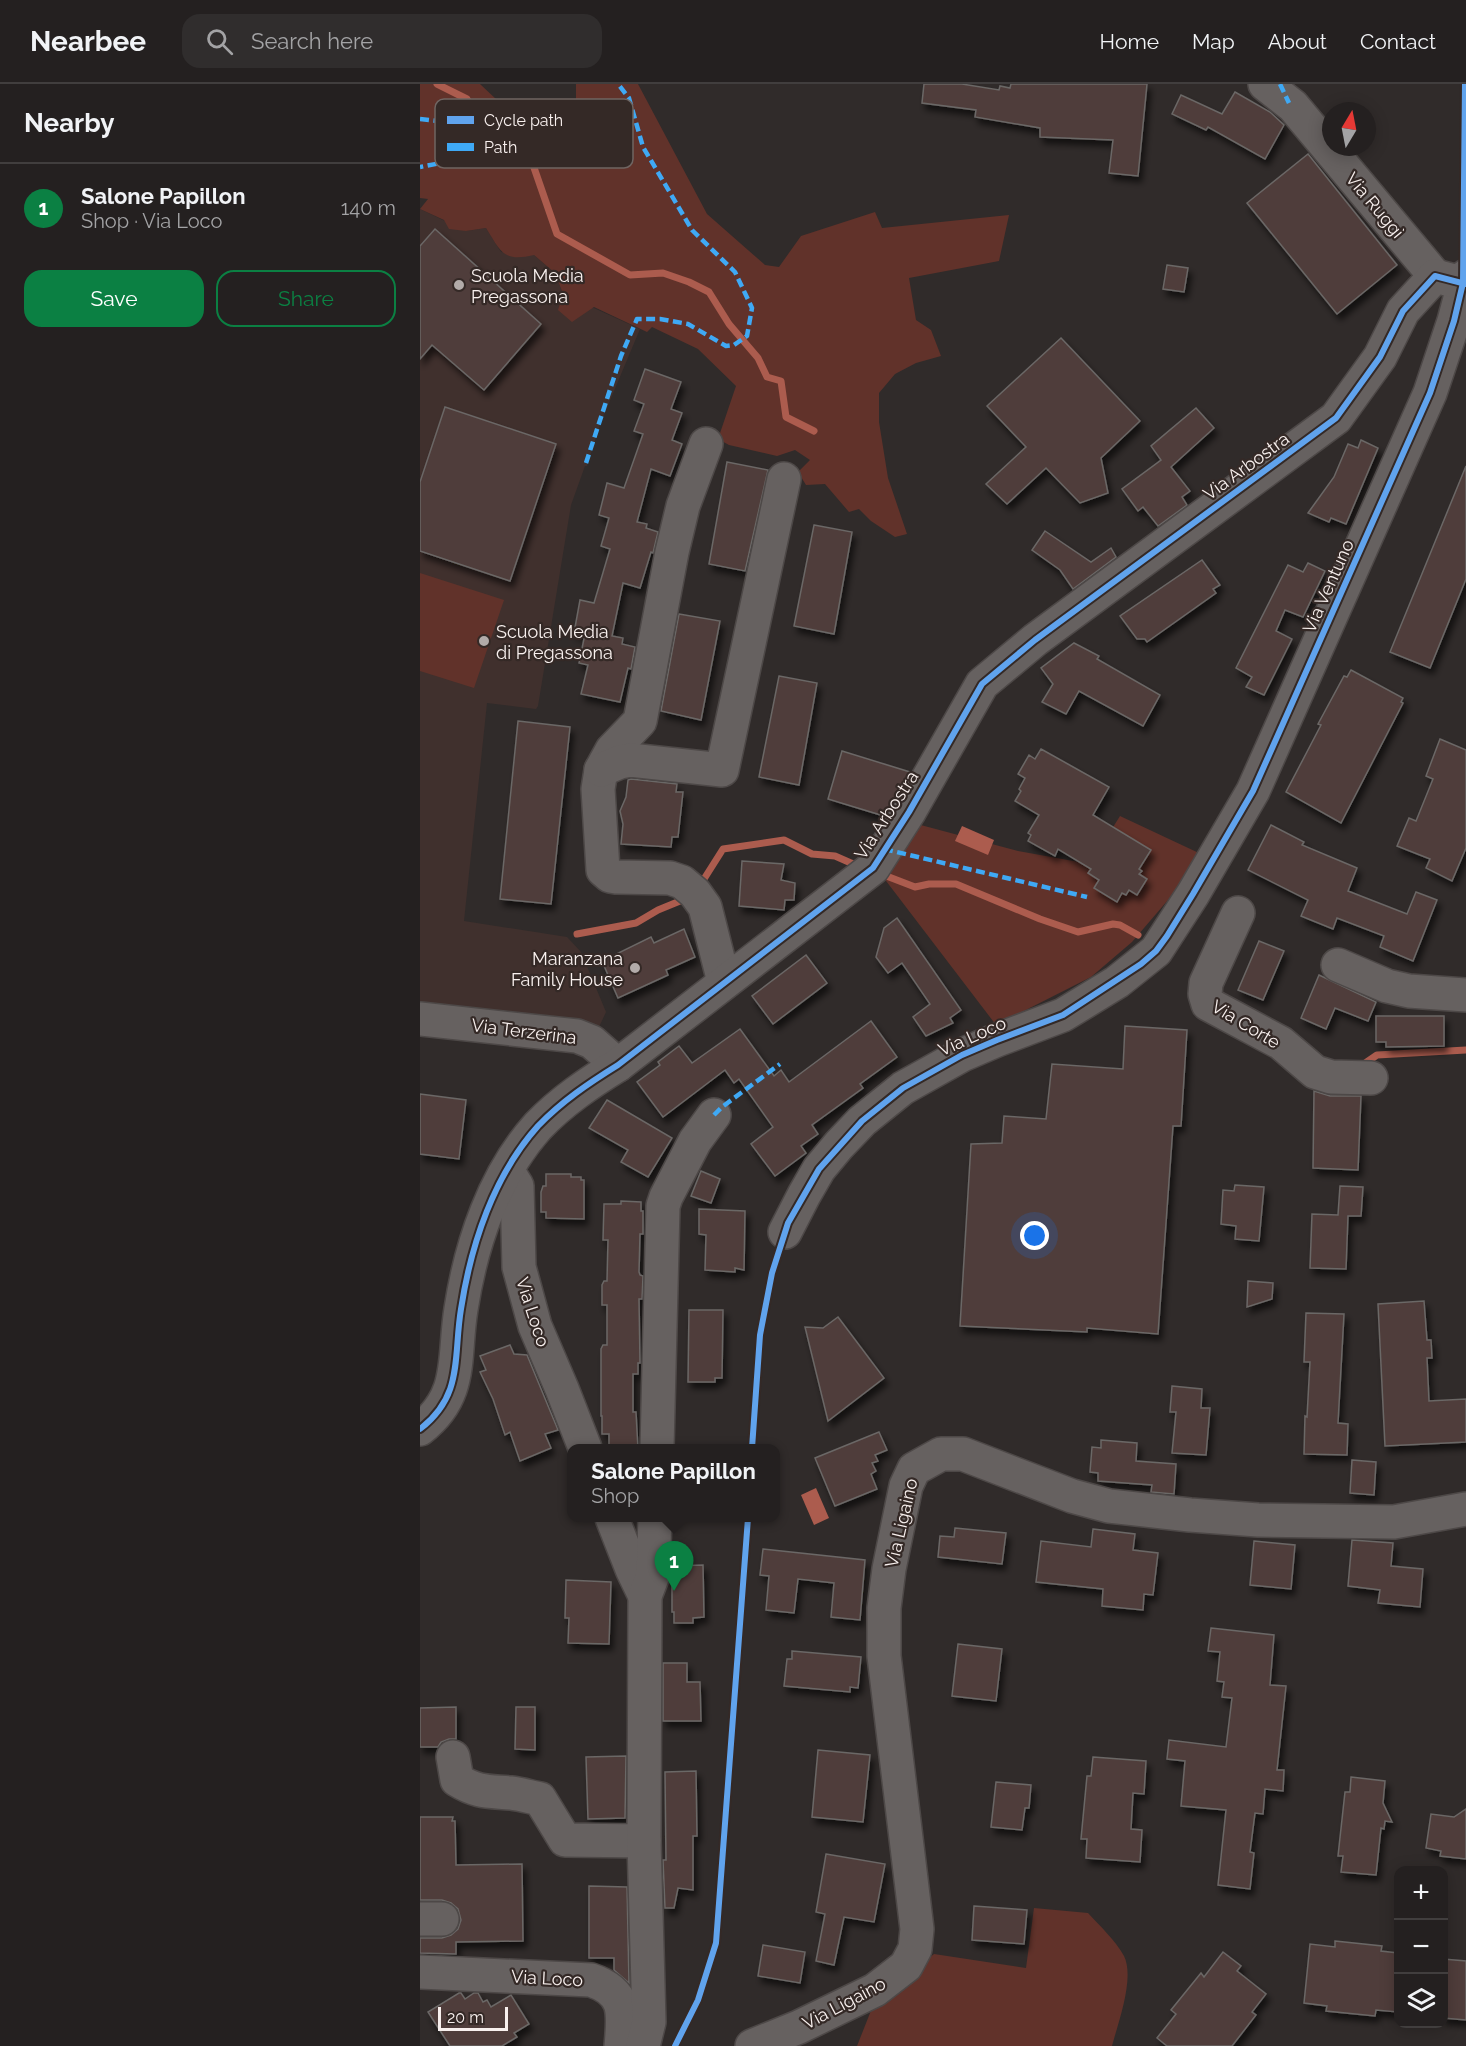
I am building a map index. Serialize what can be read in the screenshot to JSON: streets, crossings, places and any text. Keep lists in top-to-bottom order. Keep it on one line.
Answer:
{"streets":{"street":["Via Ruggì","Via Arbostra","Via Ventuno","Via Corte","Via Terzerina","Via Loco","Via Ligaino"]},"crossings":[["Via Ruggì","Via Arbostra"],["Via Ruggì","Via Ventuno"],["Via Arbostra","Via Ventuno"],["Via Arbostra","Via Terzerina"],["Via Arbostra","Via Loco"],["Via Ventuno","Via Loco"]],"places":["Scuola Media Pregassona","Scuola Media di Pregassona","Maranzana Family House"],"legend":["Cycle path","Path"],"scale_bar":"20 m","north":"top","page":{"header":"Nearbee","search":"Search here","nav":["Home","Map","About","Contact"],"heading":"Nearby","list":[{"mark":"1","name":"Salone Papillon","note":"Shop · Via Loco","value":"140 m"}],"buttons":["Save","Share"],"popup":["Salone Papillon","Shop"],"pins":"1","map_buttons":["+","−"],"scale":"20 m"}}
